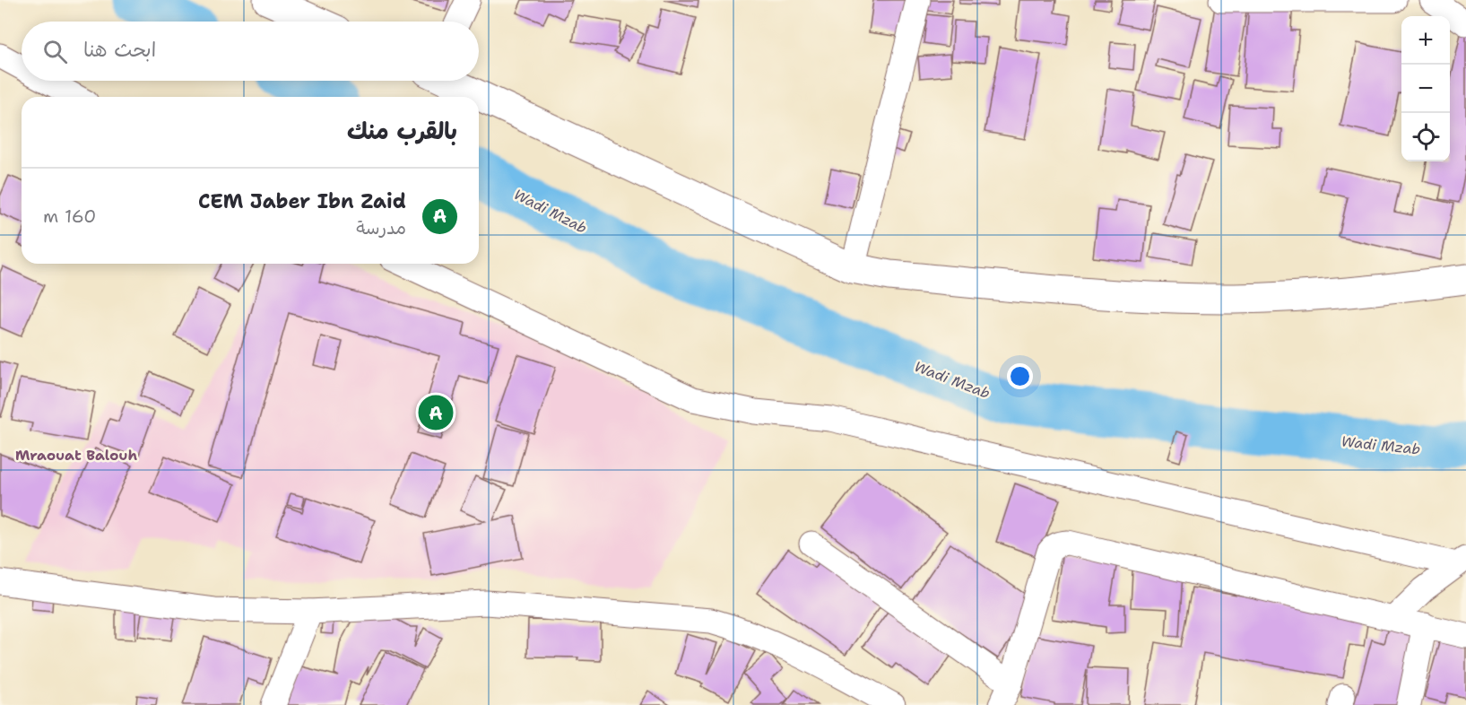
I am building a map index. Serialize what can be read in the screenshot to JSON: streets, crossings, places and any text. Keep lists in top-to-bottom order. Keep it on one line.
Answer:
{"districts":["Mraouat Balouh"],"water":["Wadi Mzab"],"page":{"map_buttons":["+","−"],"search":"ابحث هنا","heading":"بالقرب منك","list":[{"mark":"A","name":"CEM Jaber Ibn Zaid","note":"مدرسة","value":"160 m"}],"pins":"A"}}
